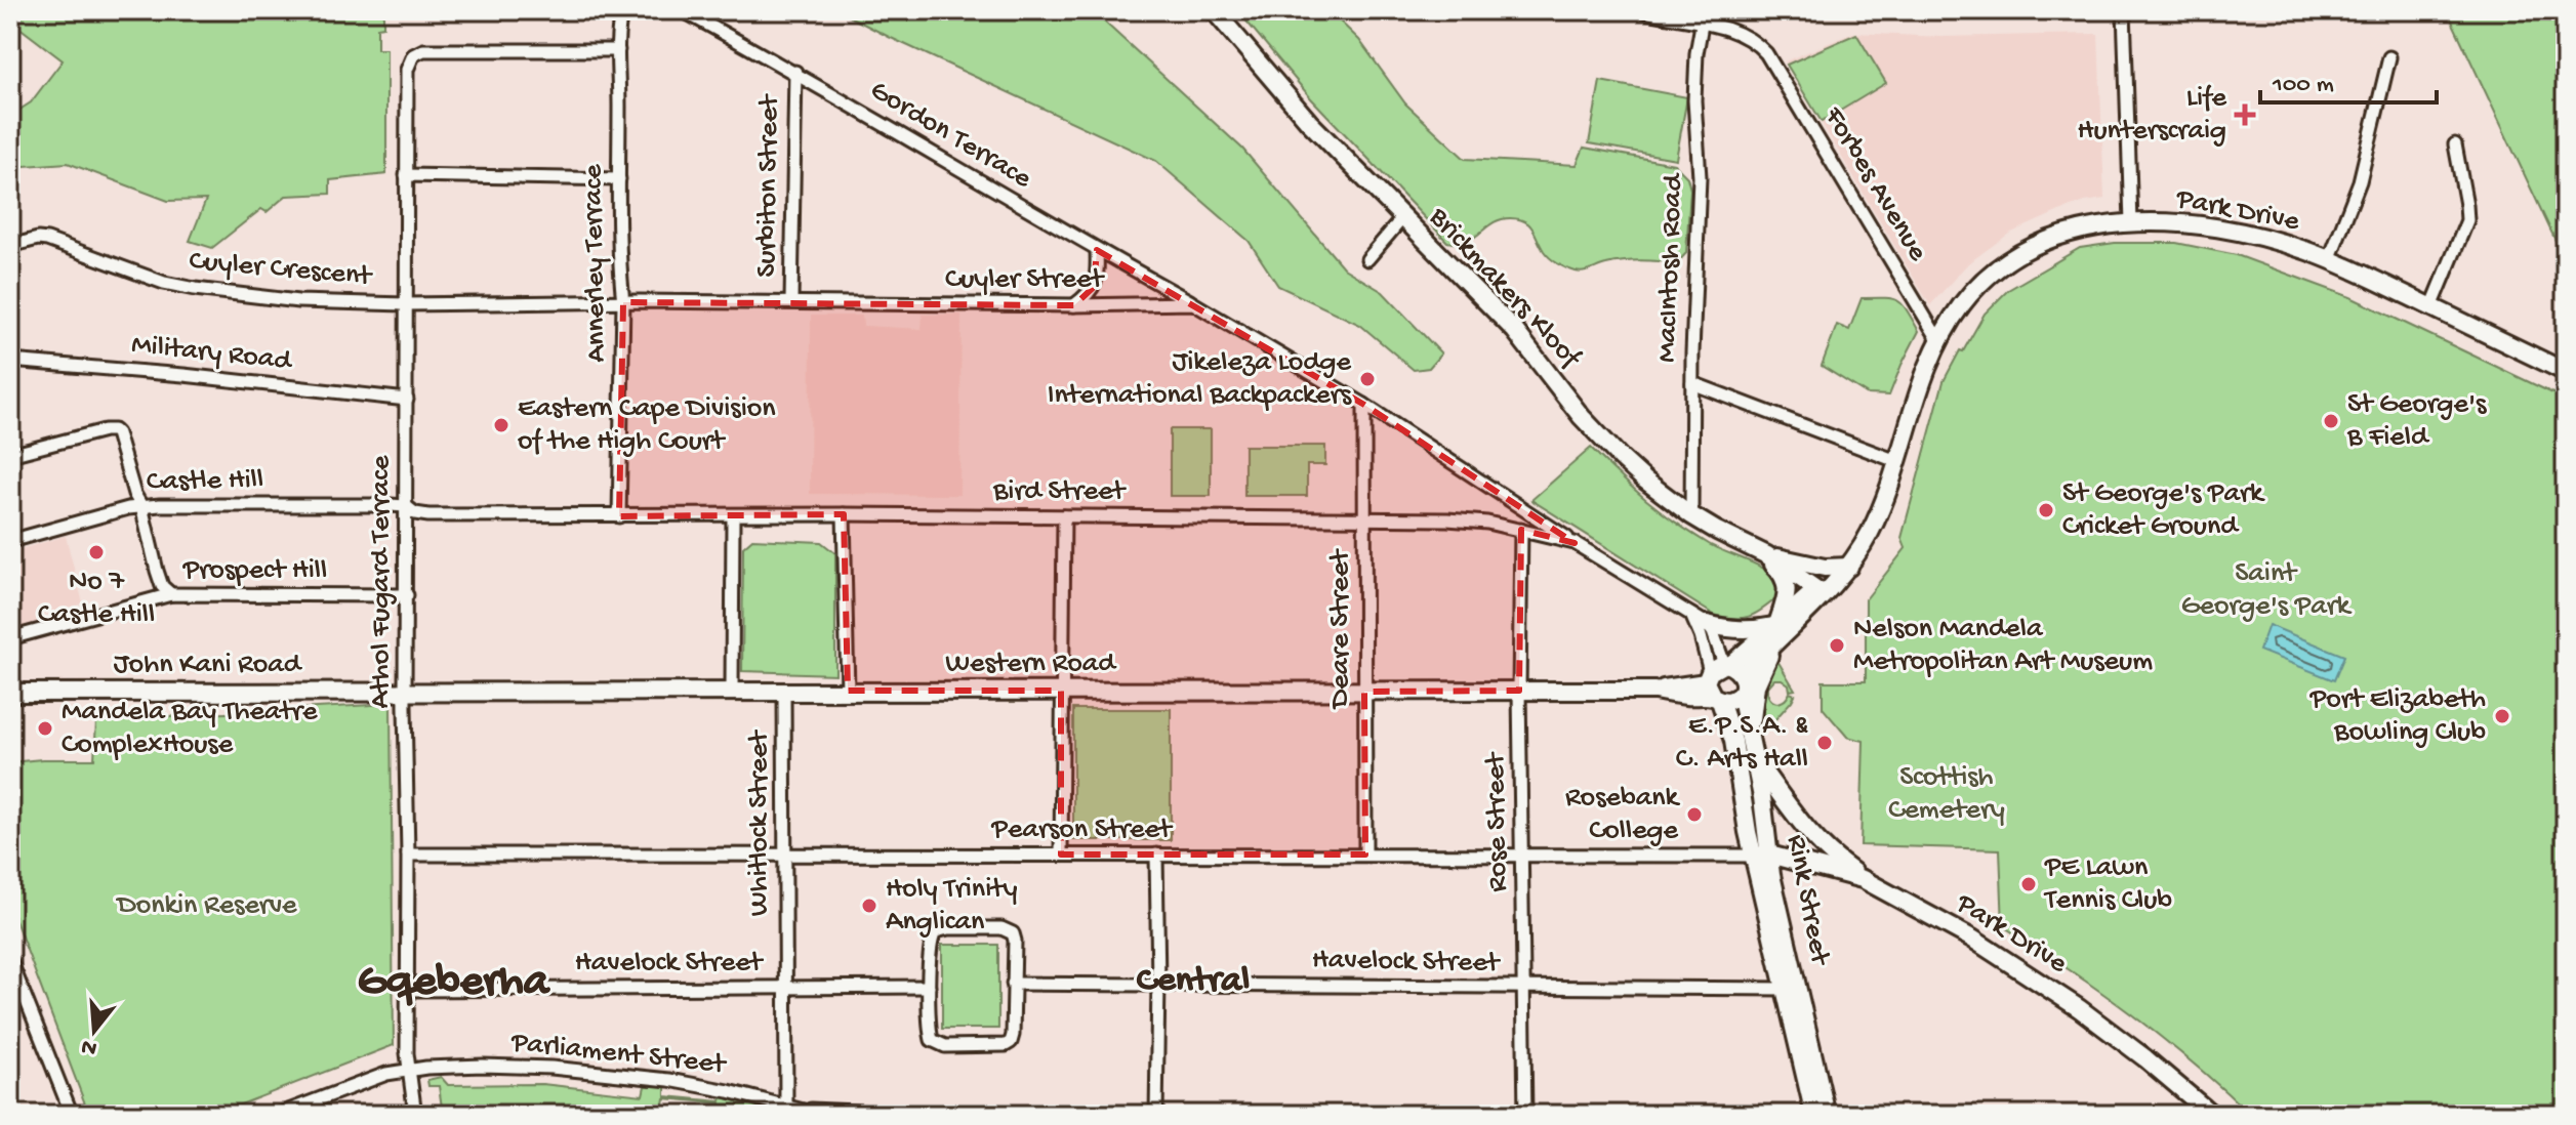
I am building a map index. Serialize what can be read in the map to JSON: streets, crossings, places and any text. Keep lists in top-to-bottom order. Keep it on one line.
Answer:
{"streets":{"street":["Gordon Terrace","Forbes Avenue","Surbiton Street","Park Drive","Annerley Terrace","MacIntosh Road","Cuyler Crescent","Cuyler Street","Brickmakers Kloof","Military Road","Castle Hill","Bird Street","Prospect Hill","Athol Fugard Terrace","Deare Street","Western Road","John Kani Road","Rose Street","Whitlock Street","Pearson Street","Rink Street","Havelock Street","Parliament Street"]},"crossings":[["Gordon Terrace","Surbiton Street"],["Gordon Terrace","Cuyler Street"],["Forbes Avenue","Park Drive"],["Forbes Avenue","MacIntosh Road"],["Surbiton Street","Cuyler Street"],["Park Drive","Brickmakers Kloof"],["Park Drive","Western Road"],["Park Drive","Pearson Street"],["Park Drive","Rink Street"],["Annerley Terrace","Cuyler Street"],["Annerley Terrace","Bird Street"],["Annerley Terrace","Athol Fugard Terrace"],["MacIntosh Road","Brickmakers Kloof"],["Cuyler Crescent","Cuyler Street"],["Cuyler Crescent","Athol Fugard Terrace"],["Cuyler Street","Athol Fugard Terrace"],["Military Road","Athol Fugard Terrace"],["Castle Hill","Bird Street"],["Castle Hill","Athol Fugard Terrace"],["Bird Street","Athol Fugard Terrace"],["Bird Street","Deare Street"],["Bird Street","Rose Street"],["Prospect Hill","Athol Fugard Terrace"],["Athol Fugard Terrace","Western Road"],["Athol Fugard Terrace","John Kani Road"],["Athol Fugard Terrace","Pearson Street"],["Athol Fugard Terrace","Havelock Street"],["Athol Fugard Terrace","Parliament Street"],["Deare Street","Western Road"],["Deare Street","Pearson Street"],["Western Road","John Kani Road"],["Western Road","Rose Street"],["Western Road","Whitlock Street"],["Western Road","Rink Street"],["Rose Street","Pearson Street"],["Rose Street","Havelock Street"],["Whitlock Street","Pearson Street"],["Whitlock Street","Havelock Street"],["Whitlock Street","Parliament Street"],["Pearson Street","Rink Street"],["Rink Street","Havelock Street"]],"districts":["Central","Gqeberha"],"parks":["Saint George's Park","Scottish Cemetery","Donkin Reserve"],"places":{"health":["Life Hunterscraig"],"other":["Jikeleza Lodge International Backpackers","St George's B Field","Eastern Cape Division of the High Court","St George's Park Cricket Ground","No 7 Castle Hill","Nelson Mandela Metropolitan Art Museum","Port Elizabeth Bowling Club","Mandela Bay Theatre ComplexHouse","E.P.S.A. & C. Arts Hall","Rosebank College","PE Lawn Tennis Club","Holy Trinity Anglican"]},"scale_bar":"100 m","north":"bottom"}
